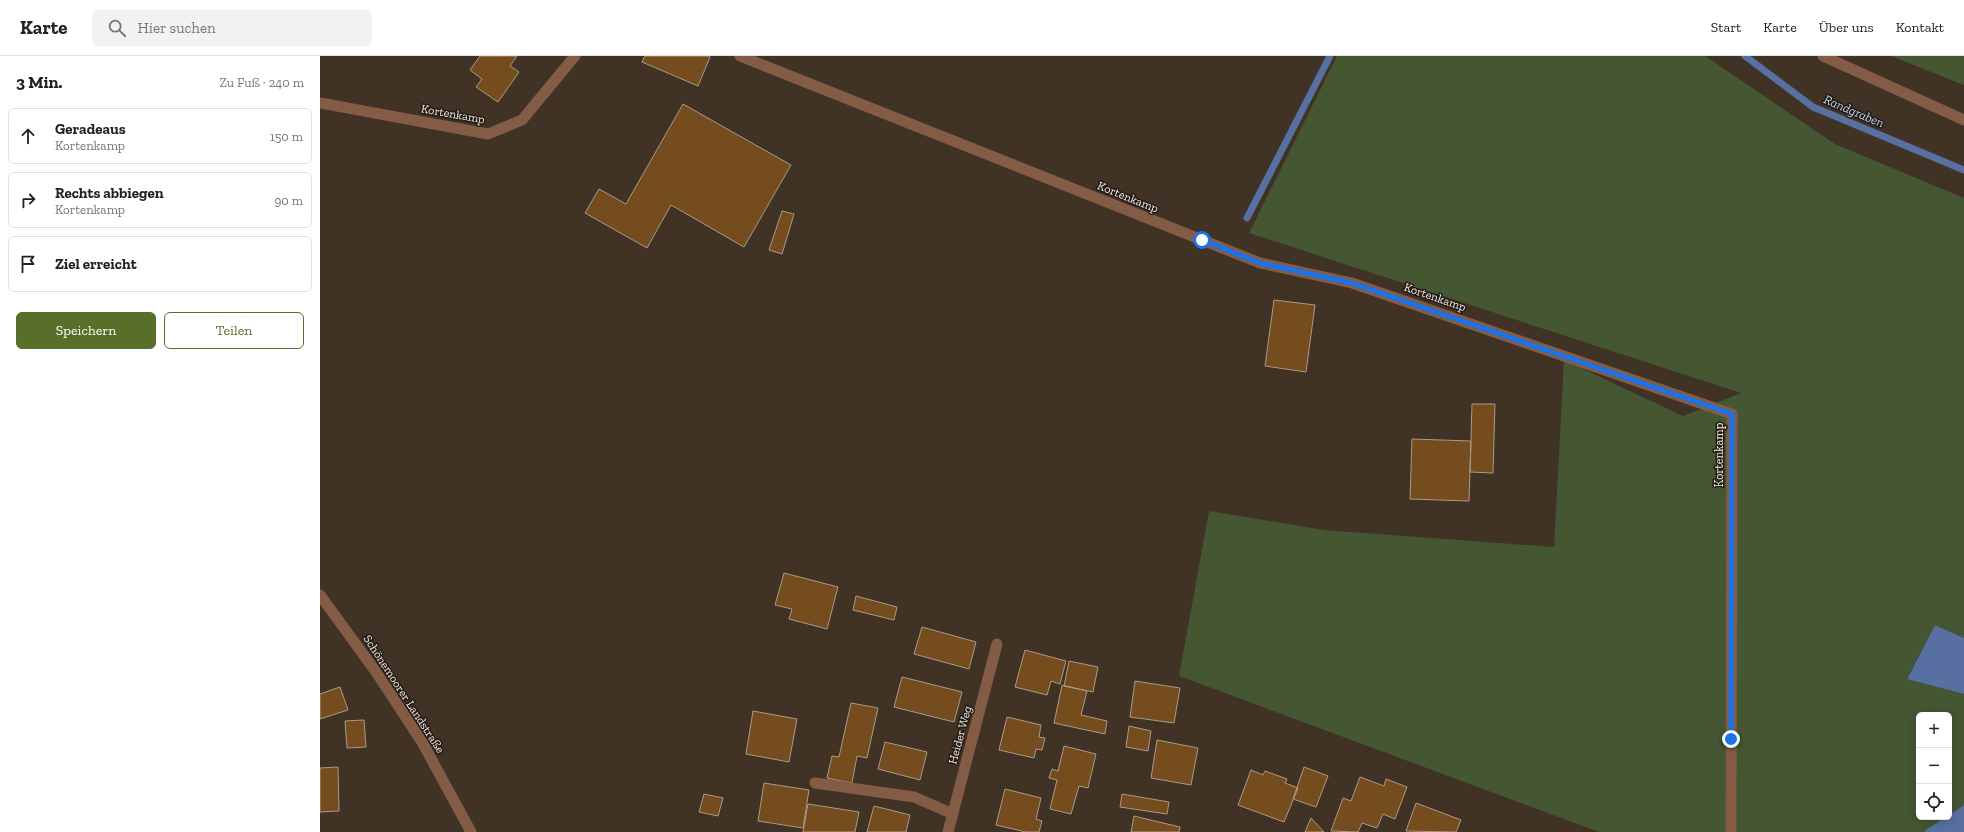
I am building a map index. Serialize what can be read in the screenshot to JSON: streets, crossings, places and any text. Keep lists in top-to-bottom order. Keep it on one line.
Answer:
{"streets":{"street":["Kortenkamp","Schönemoorer Landstraße","Heider Weg"]},"water":["Randgraben"],"page":{"header":"Karte","search":"Hier suchen","nav":["Start","Karte","Über uns","Kontakt"],"heading":["3 Min.","Zu Fuß · 240 m"],"list":[["Geradeaus","Kortenkamp","150 m"],["Rechts abbiegen","Kortenkamp","90 m"],"Ziel erreicht"],"buttons":["Speichern","Teilen"],"map_buttons":["+","−"]}}
